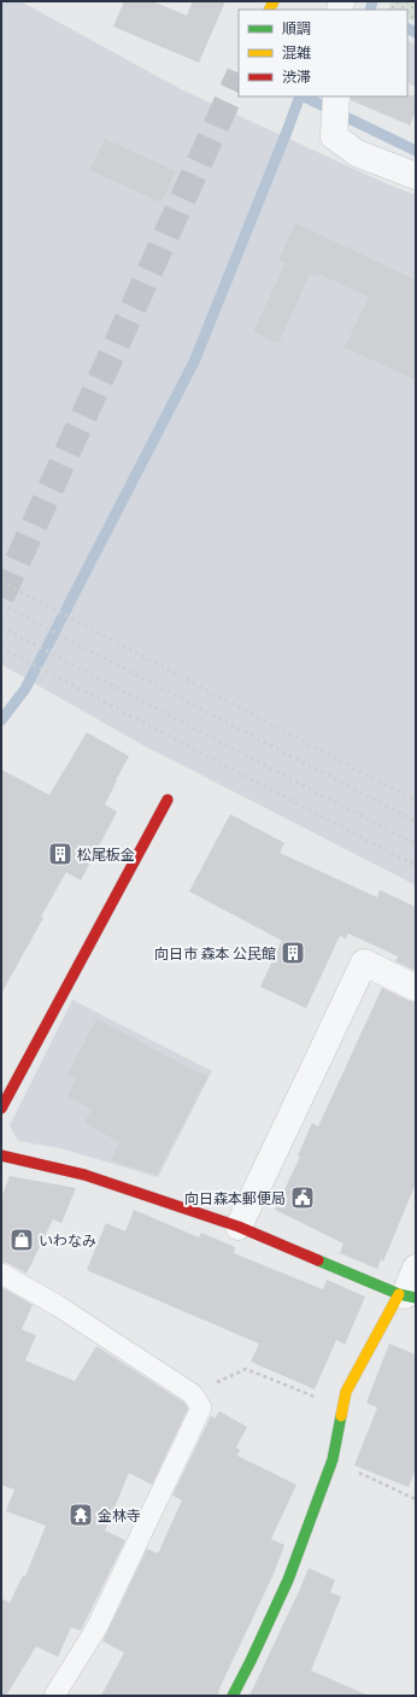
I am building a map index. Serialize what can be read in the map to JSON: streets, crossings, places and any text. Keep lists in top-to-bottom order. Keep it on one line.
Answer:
{"places":{"building":["松尾板金","向日市 森本 公民館"],"public building":["向日森本郵便局"],"shop":["いわなみ"],"temple":["金林寺"]},"legend":["順調","混雑","渋滞"]}
